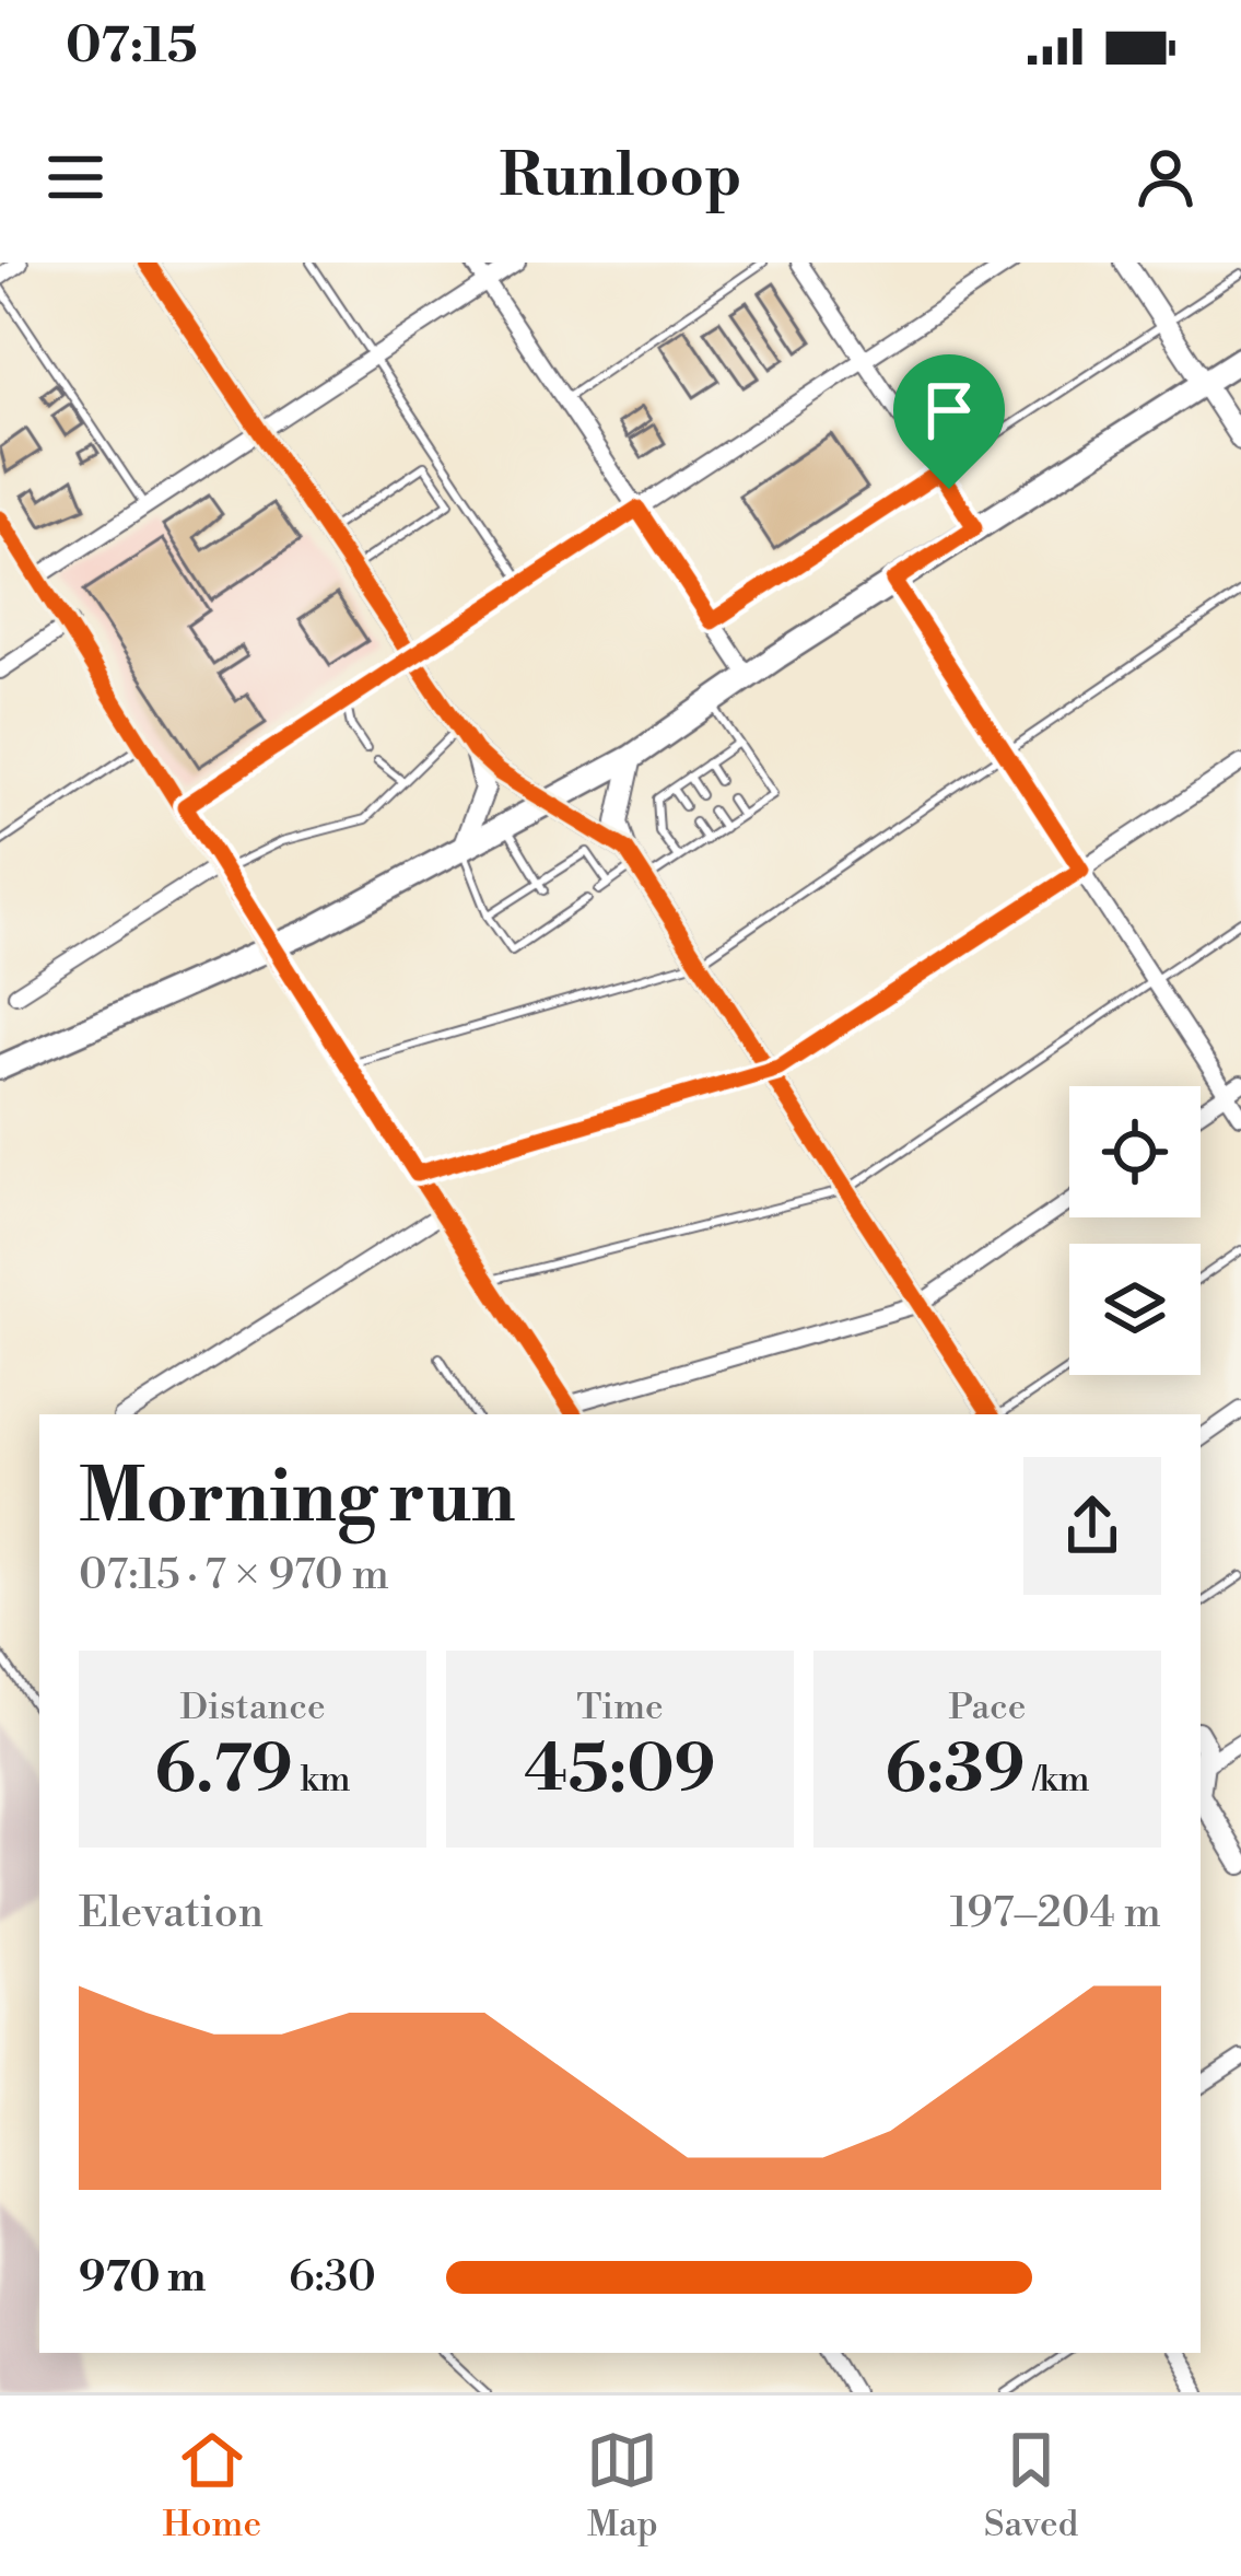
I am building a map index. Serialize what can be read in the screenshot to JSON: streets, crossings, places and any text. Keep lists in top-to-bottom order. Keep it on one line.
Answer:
{"page":{"status":"07:15","header":"Runloop","heading":["Morning run","07:15 · 7 × 970 m"],"stats":[["Distance","6.79 km"],["Time","45:09"],["Pace","6:39 /km"]],"chart":["Elevation","197–204 m"],"list":[{"name":"970 m","note":"6:30"}],"tabs":["Home","Map","Saved"]}}
